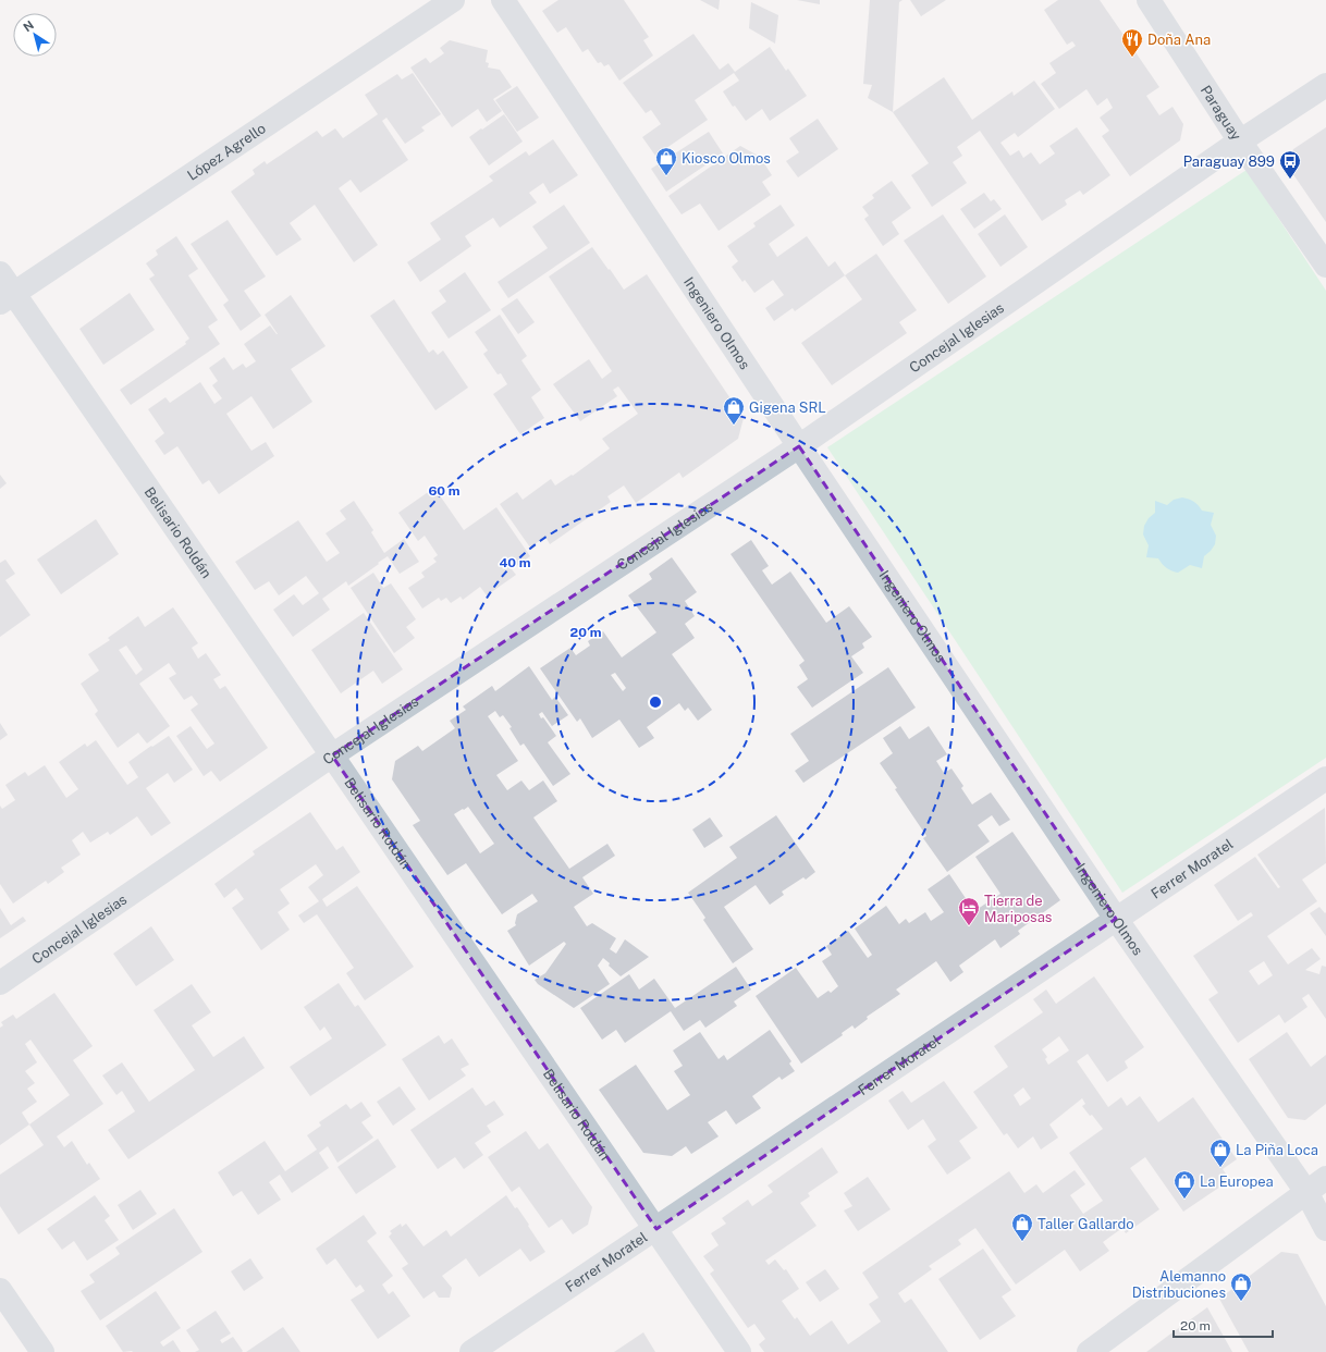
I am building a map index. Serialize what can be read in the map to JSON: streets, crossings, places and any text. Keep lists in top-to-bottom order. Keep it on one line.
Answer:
{"streets":{"street":["Paraguay","López Agrello","Ingeniero Olmos","Concejal Iglesias","Belisario Roldán","Ferrer Moratel"]},"crossings":[["Paraguay","Concejal Iglesias"],["López Agrello","Belisario Roldán"],["Ingeniero Olmos","Concejal Iglesias"],["Ingeniero Olmos","Ferrer Moratel"],["Concejal Iglesias","Belisario Roldán"],["Belisario Roldán","Ferrer Moratel"]],"places":{"restaurant":["Doña Ana"],"shop":["Kiosco Olmos","Gigena SRL","La Piña Loca","La Europea","Taller Gallardo","Alemanno Distribuciones"],"bus stop":["Paraguay 899"],"hotel":["Tierra de Mariposas"]},"scale_bar":"20 m","north":"top left","rings":["60 m","40 m","20 m"]}
